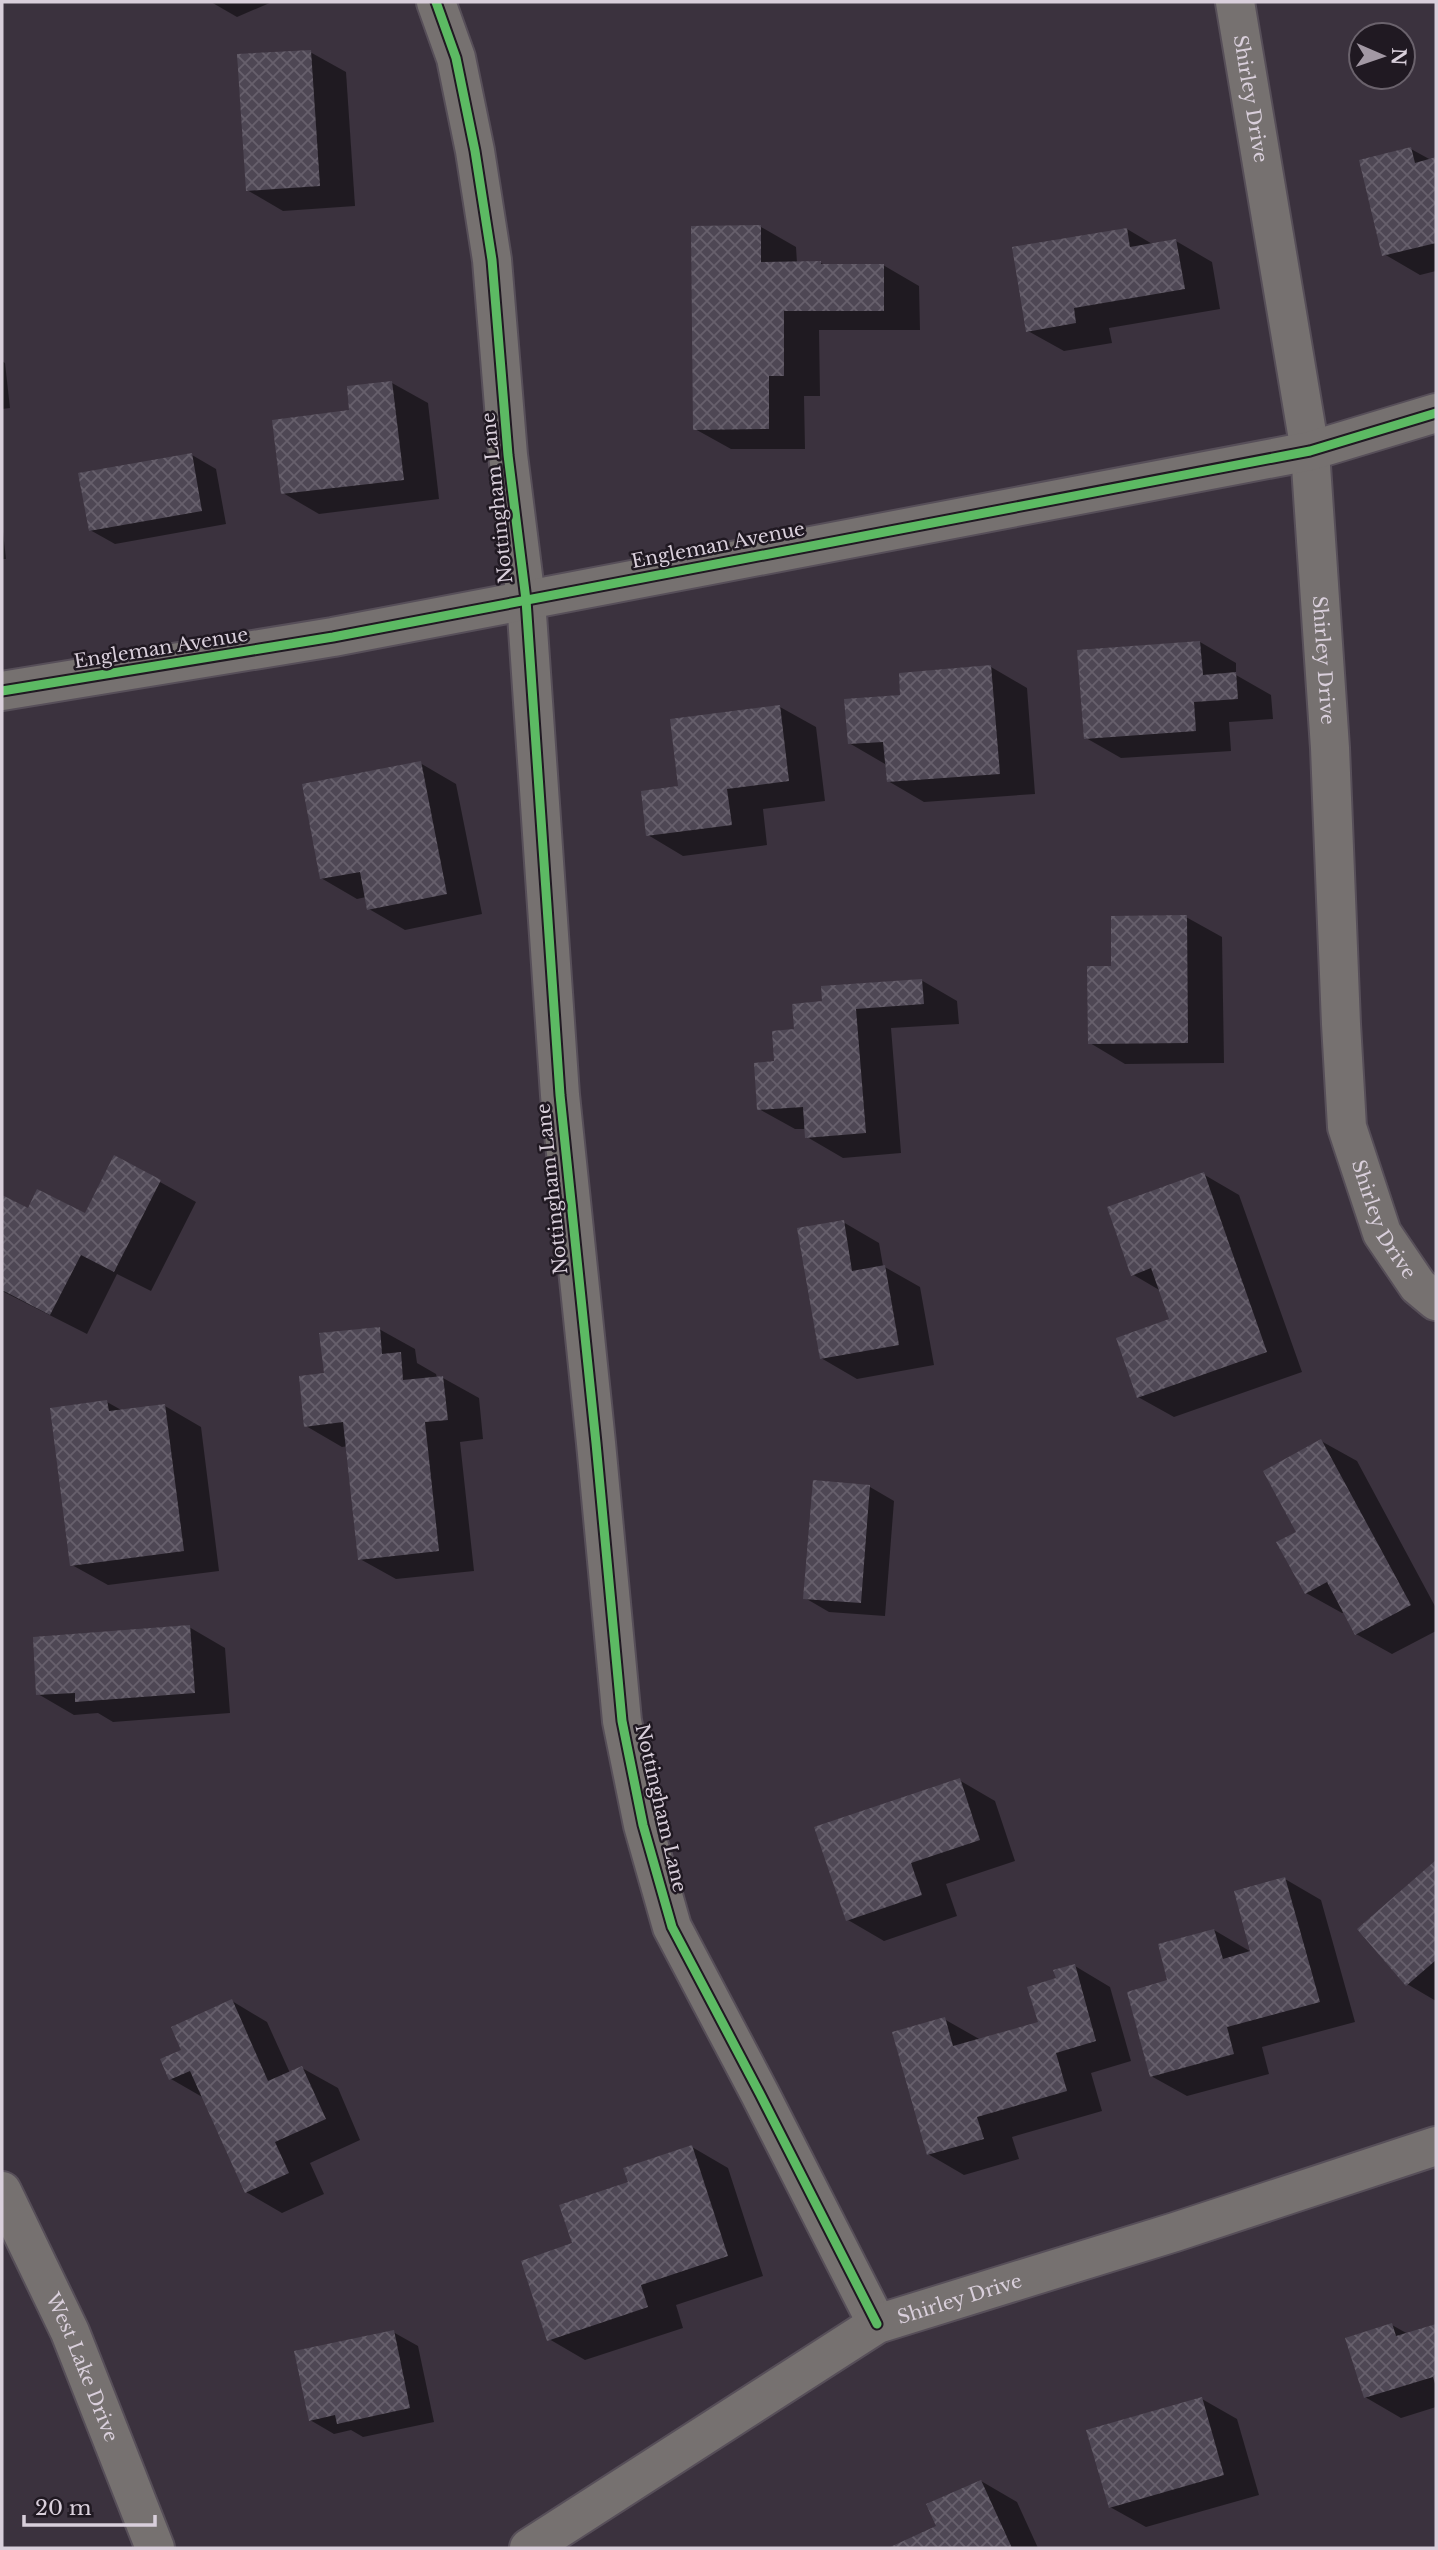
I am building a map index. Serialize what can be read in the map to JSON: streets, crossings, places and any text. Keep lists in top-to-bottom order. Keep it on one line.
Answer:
{"streets":{"street":["Shirley Drive","Nottingham Lane","Engleman Avenue","West Lake Drive"]},"crossings":[["Shirley Drive","Nottingham Lane"],["Shirley Drive","Engleman Avenue"],["Nottingham Lane","Engleman Avenue"]],"scale_bar":"20 m","north":"right"}
